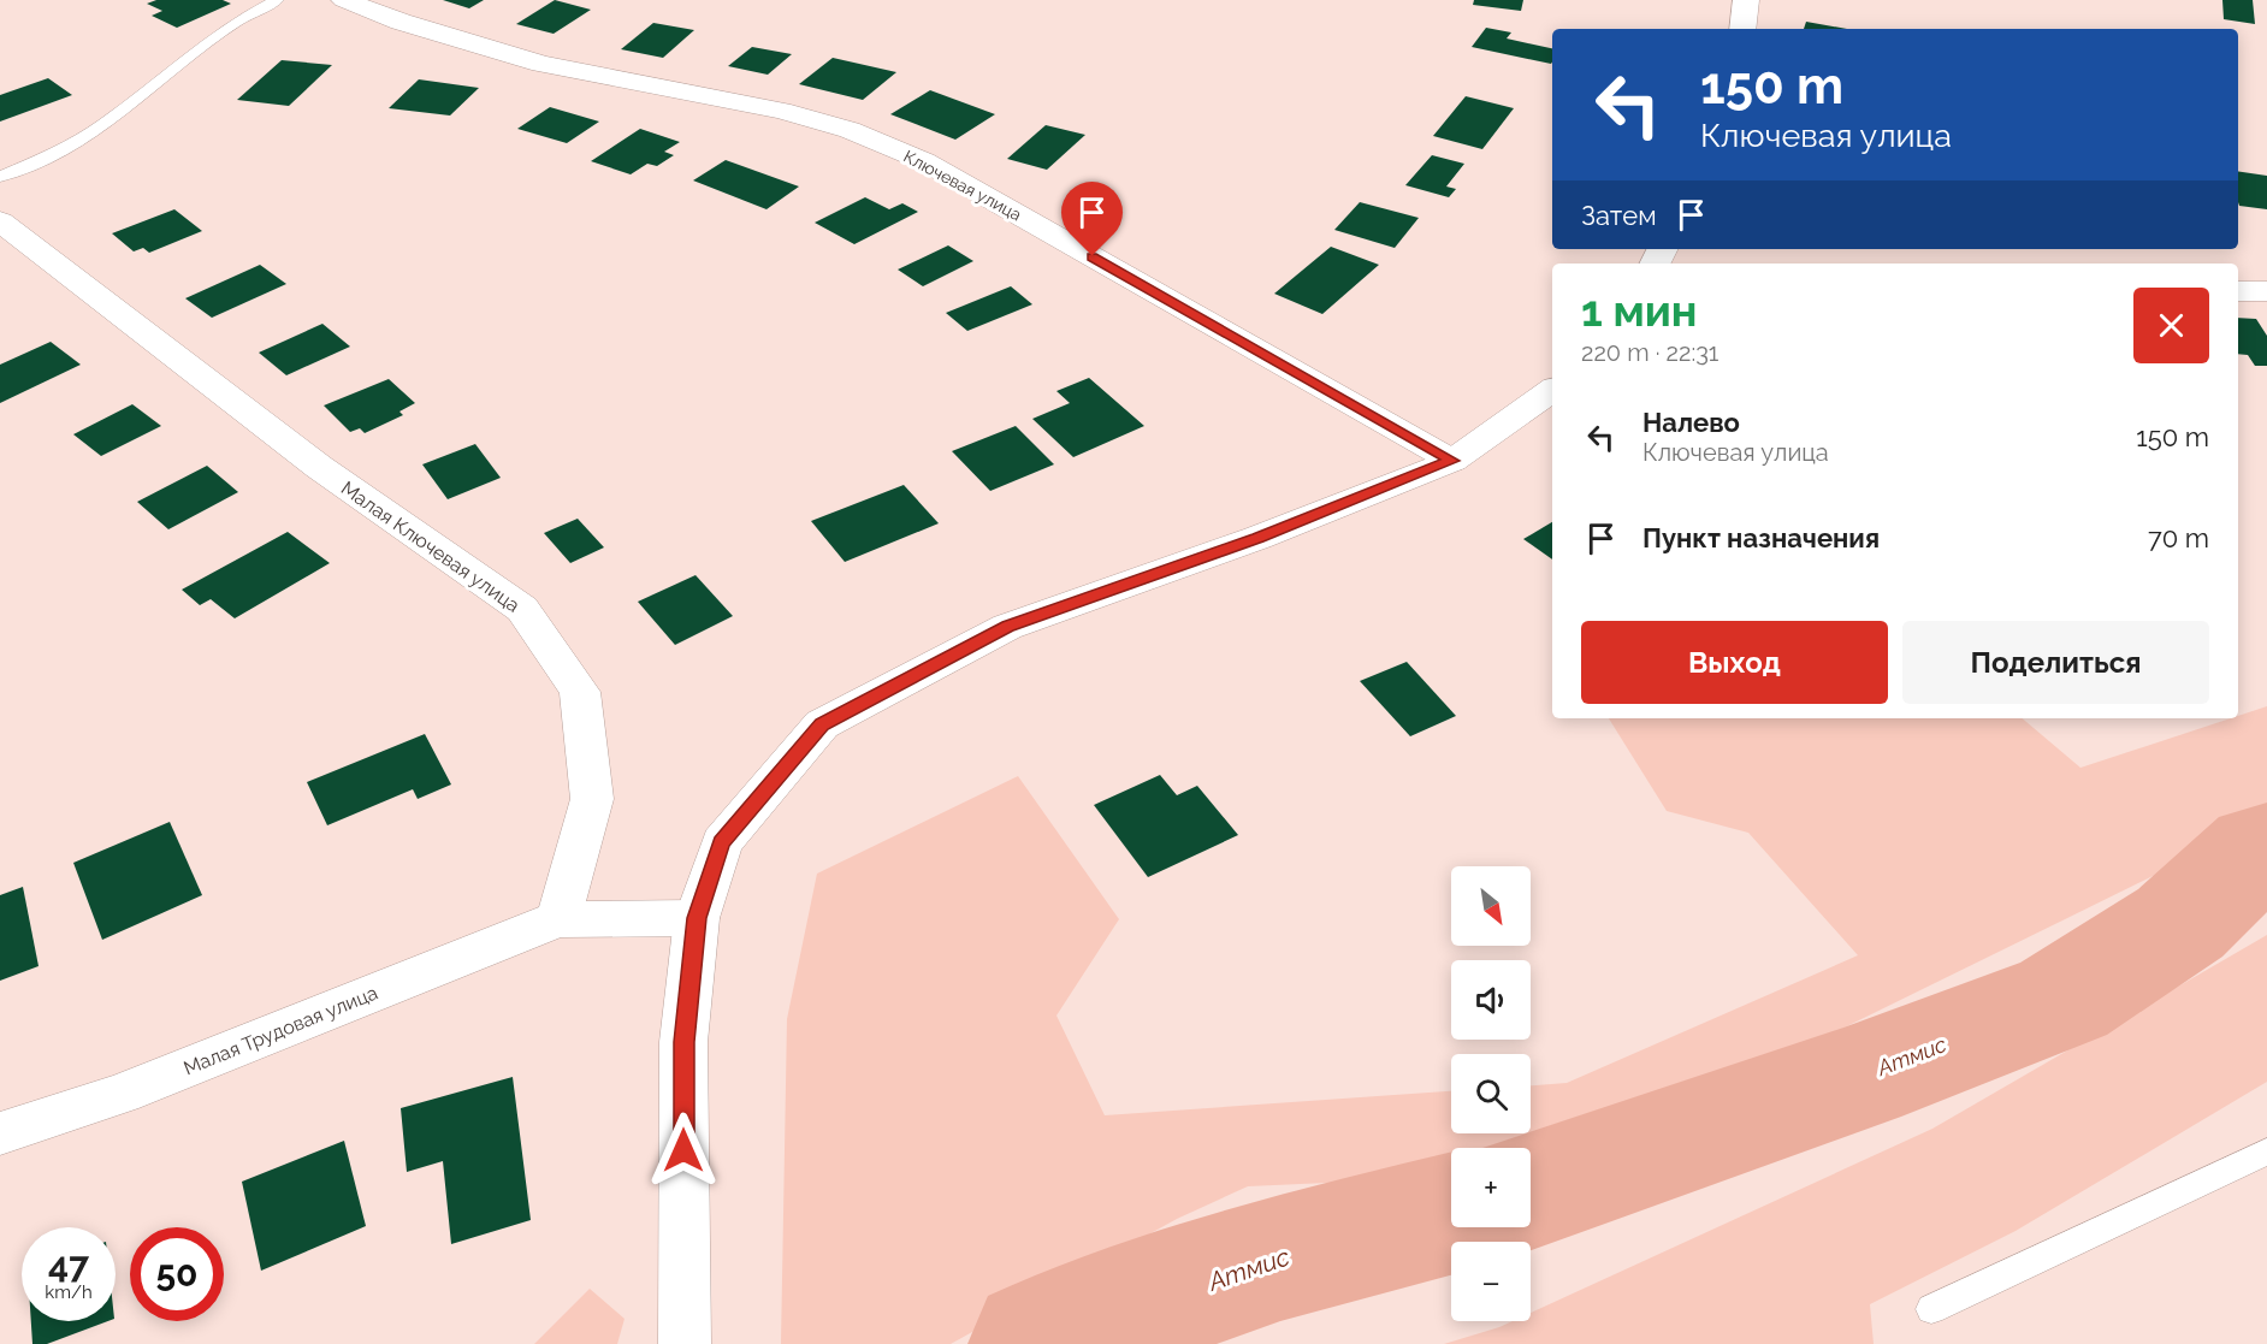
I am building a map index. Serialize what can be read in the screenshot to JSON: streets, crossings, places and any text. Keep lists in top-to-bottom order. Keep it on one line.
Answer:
{"streets":{"street":["Ключевая улица","Малая Ключевая улица","Малая Трудовая улица"]},"crossings":[["Малая Ключевая улица","Малая Трудовая улица"]],"water":["Атмис"],"north":"bottom right","page":{"turn":["150 m","Ключевая улица"],"then":"Затем","heading":["1 мин","220 m · 22:31"],"list":[{"name":"Налево","note":"Ключевая улица","value":"150 m"},{"name":"Пункт назначения","value":"70 m"}],"buttons":["Выход","Поделиться"],"map_buttons":["+","−"],"speed":"47 km/h","limit":"50"}}
